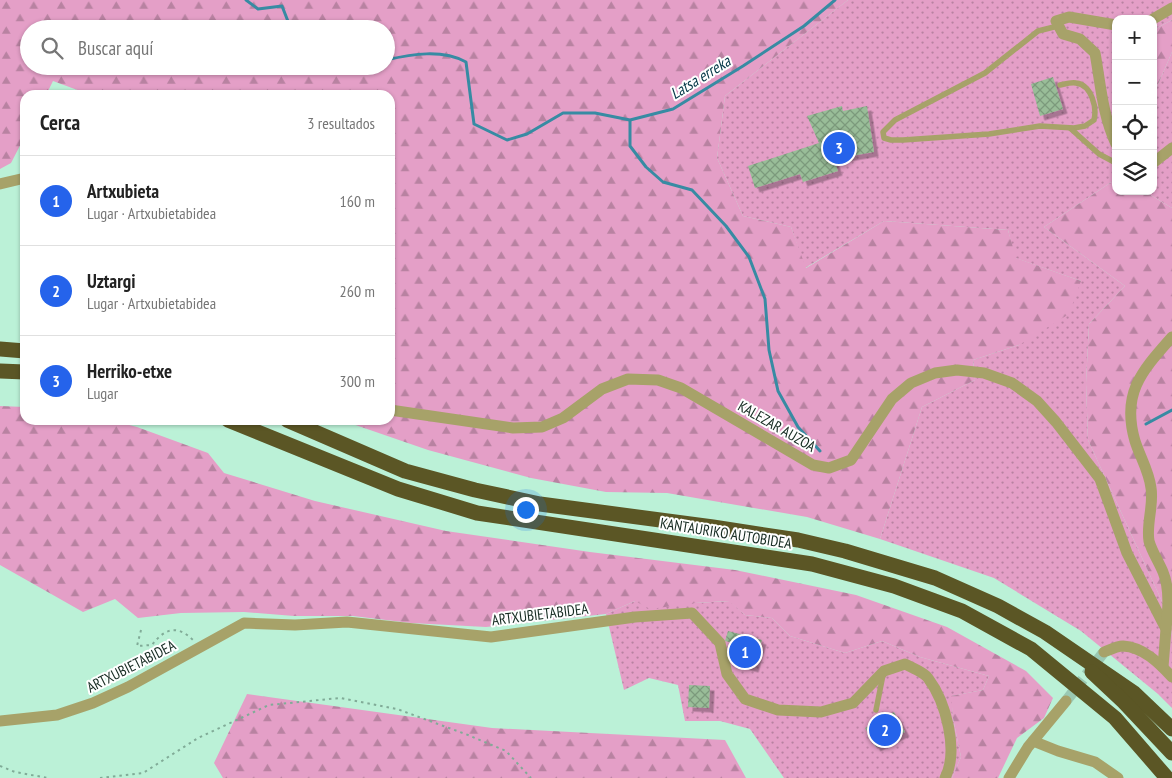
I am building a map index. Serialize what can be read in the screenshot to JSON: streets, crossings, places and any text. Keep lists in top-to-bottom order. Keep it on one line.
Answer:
{"streets":{"highway":["KANTAURIKO AUTOBIDEA"],"street":["KALEZAR AUZOA","ARTXUBIETABIDEA"]},"water":["Latsa erreka"],"page":{"map_buttons":["+","−"],"search":"Buscar aquí","heading":["Cerca","3 resultados"],"pins":["3","1","2"],"list":[{"mark":"1","name":"Artxubieta","note":"Lugar · Artxubietabidea","value":"160 m"},{"mark":"2","name":"Uztargi","note":"Lugar · Artxubietabidea","value":"260 m"},{"mark":"3","name":"Herriko-etxe","note":"Lugar","value":"300 m"}]}}
